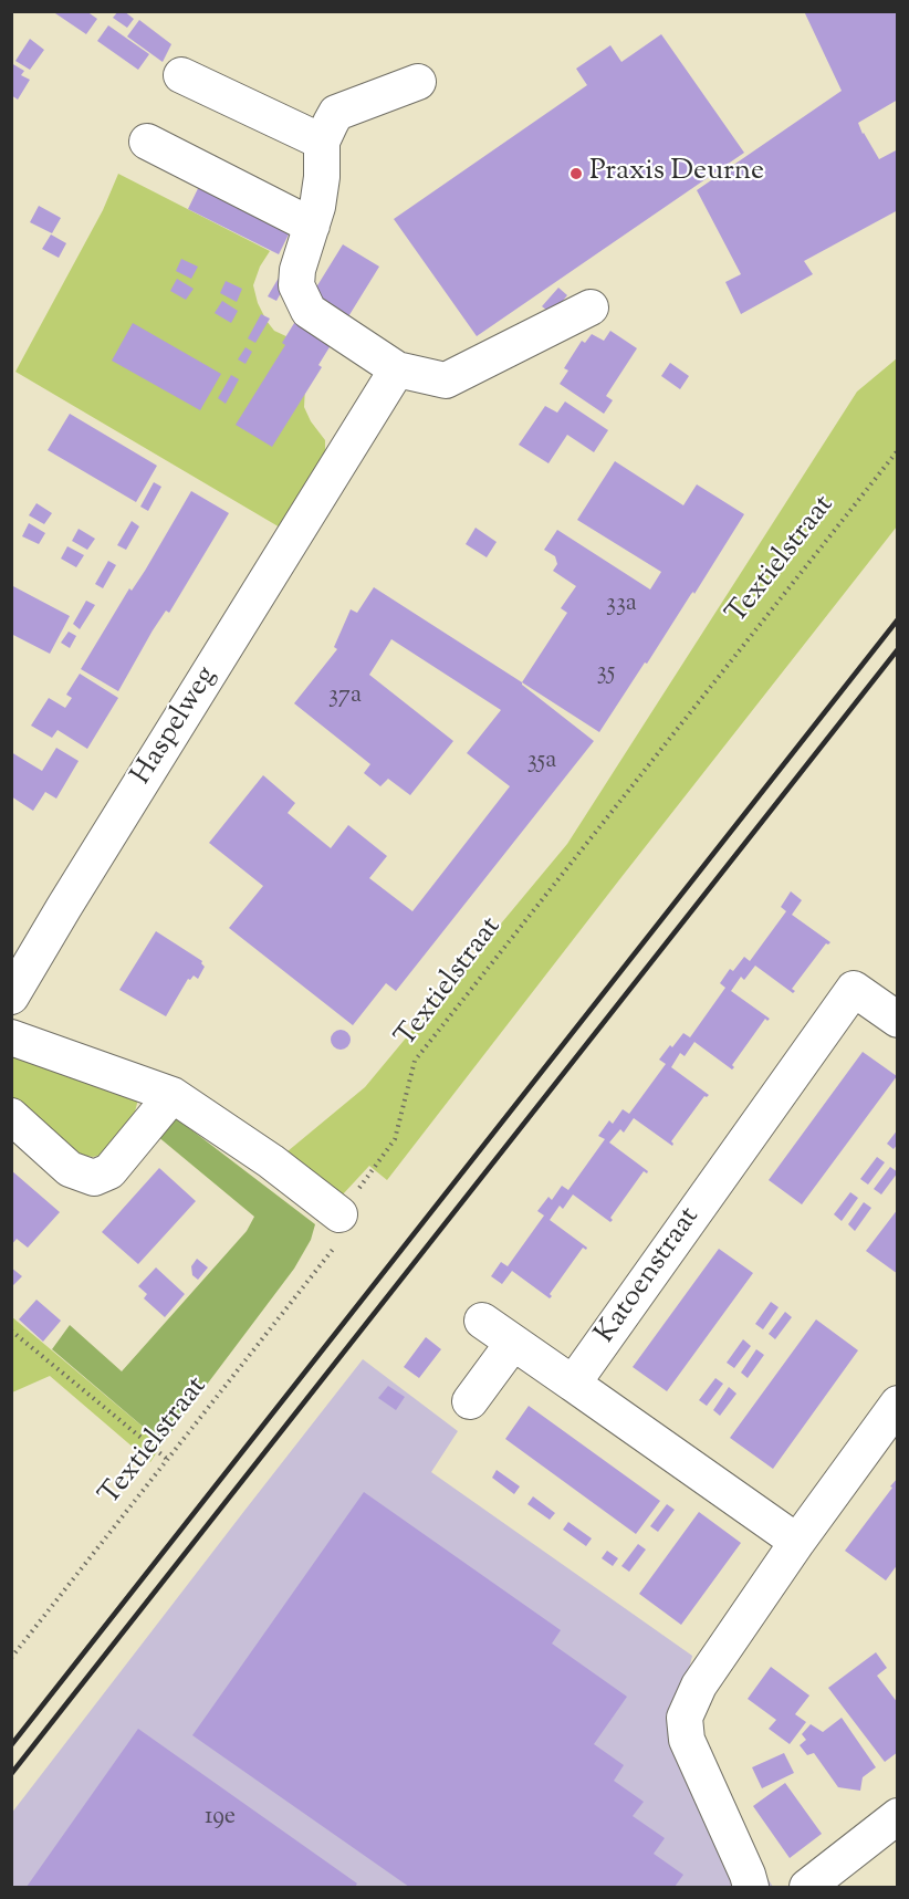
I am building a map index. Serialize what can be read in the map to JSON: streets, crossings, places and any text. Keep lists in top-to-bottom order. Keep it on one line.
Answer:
{"streets":{"street":["Haspelweg","Katoenstraat"],"path":["Textielstraat"]},"places":["Praxis Deurne"],"house_numbers":["33a","35","37a","35a","19e"]}
